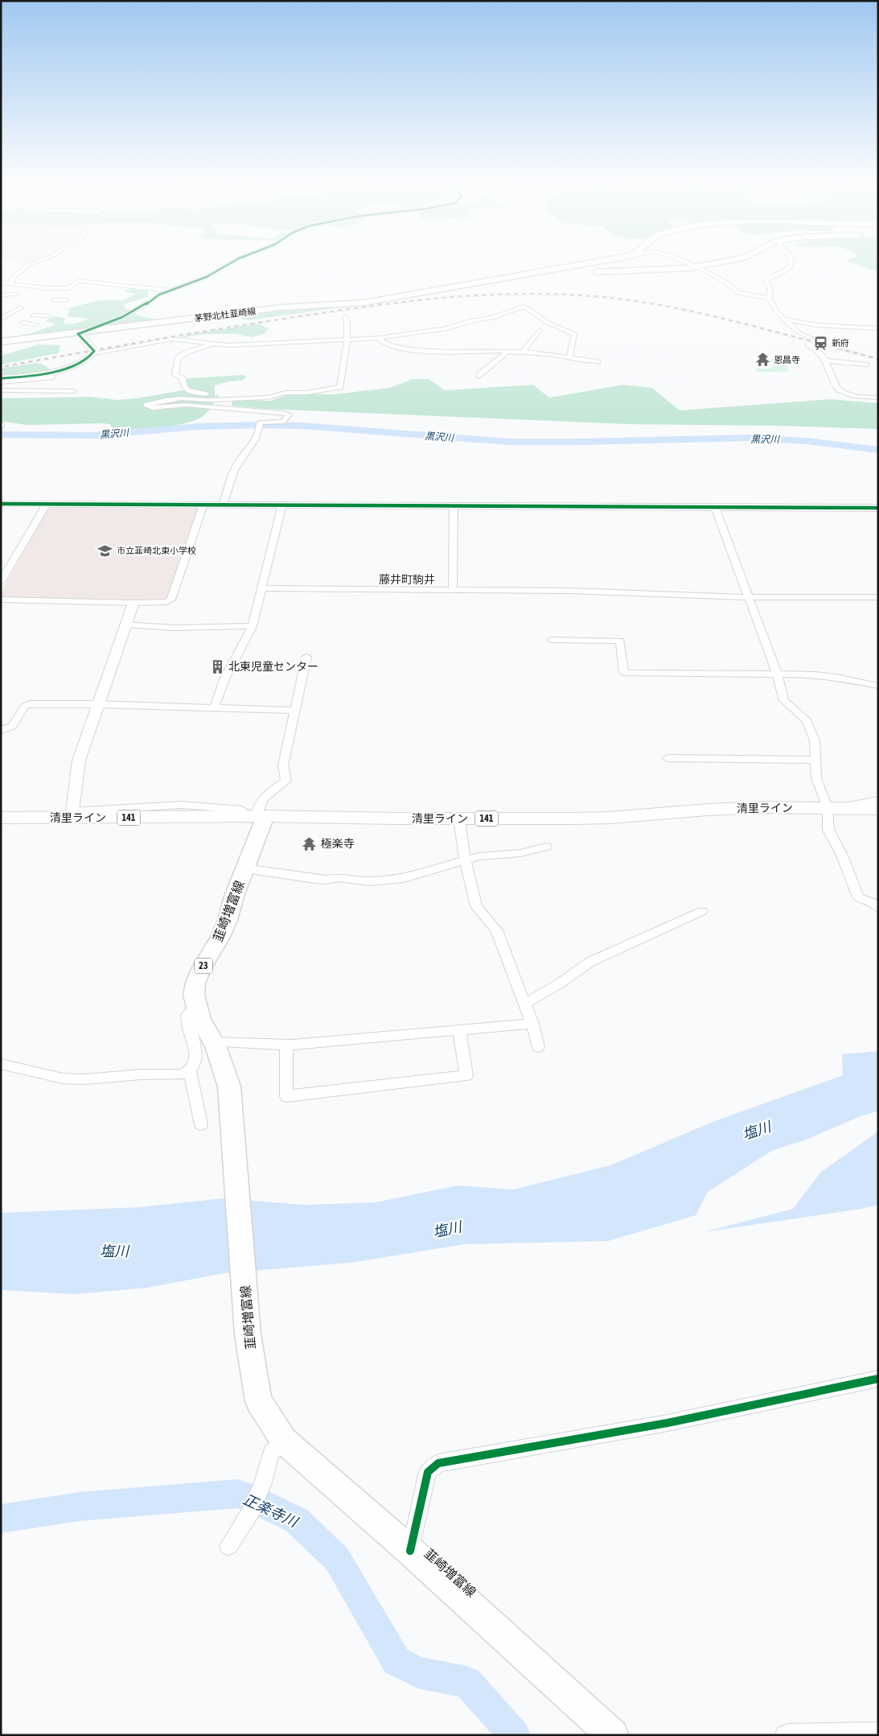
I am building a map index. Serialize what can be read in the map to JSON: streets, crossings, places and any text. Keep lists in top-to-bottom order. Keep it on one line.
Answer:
{"streets":{"highway":["清里ライン","141"],"main road":["茅野北杜韮崎線","韮崎増富線","23"]},"crossings":[["清里ライン","韮崎増富線"]],"districts":["藤井町駒井"],"water":["黒沢川","塩川","正楽寺川"],"places":{"station":["新府"],"temple":["恩昌寺","極楽寺"],"school or university":["市立韮崎北東小学校"],"building":["北東児童センター"]}}
